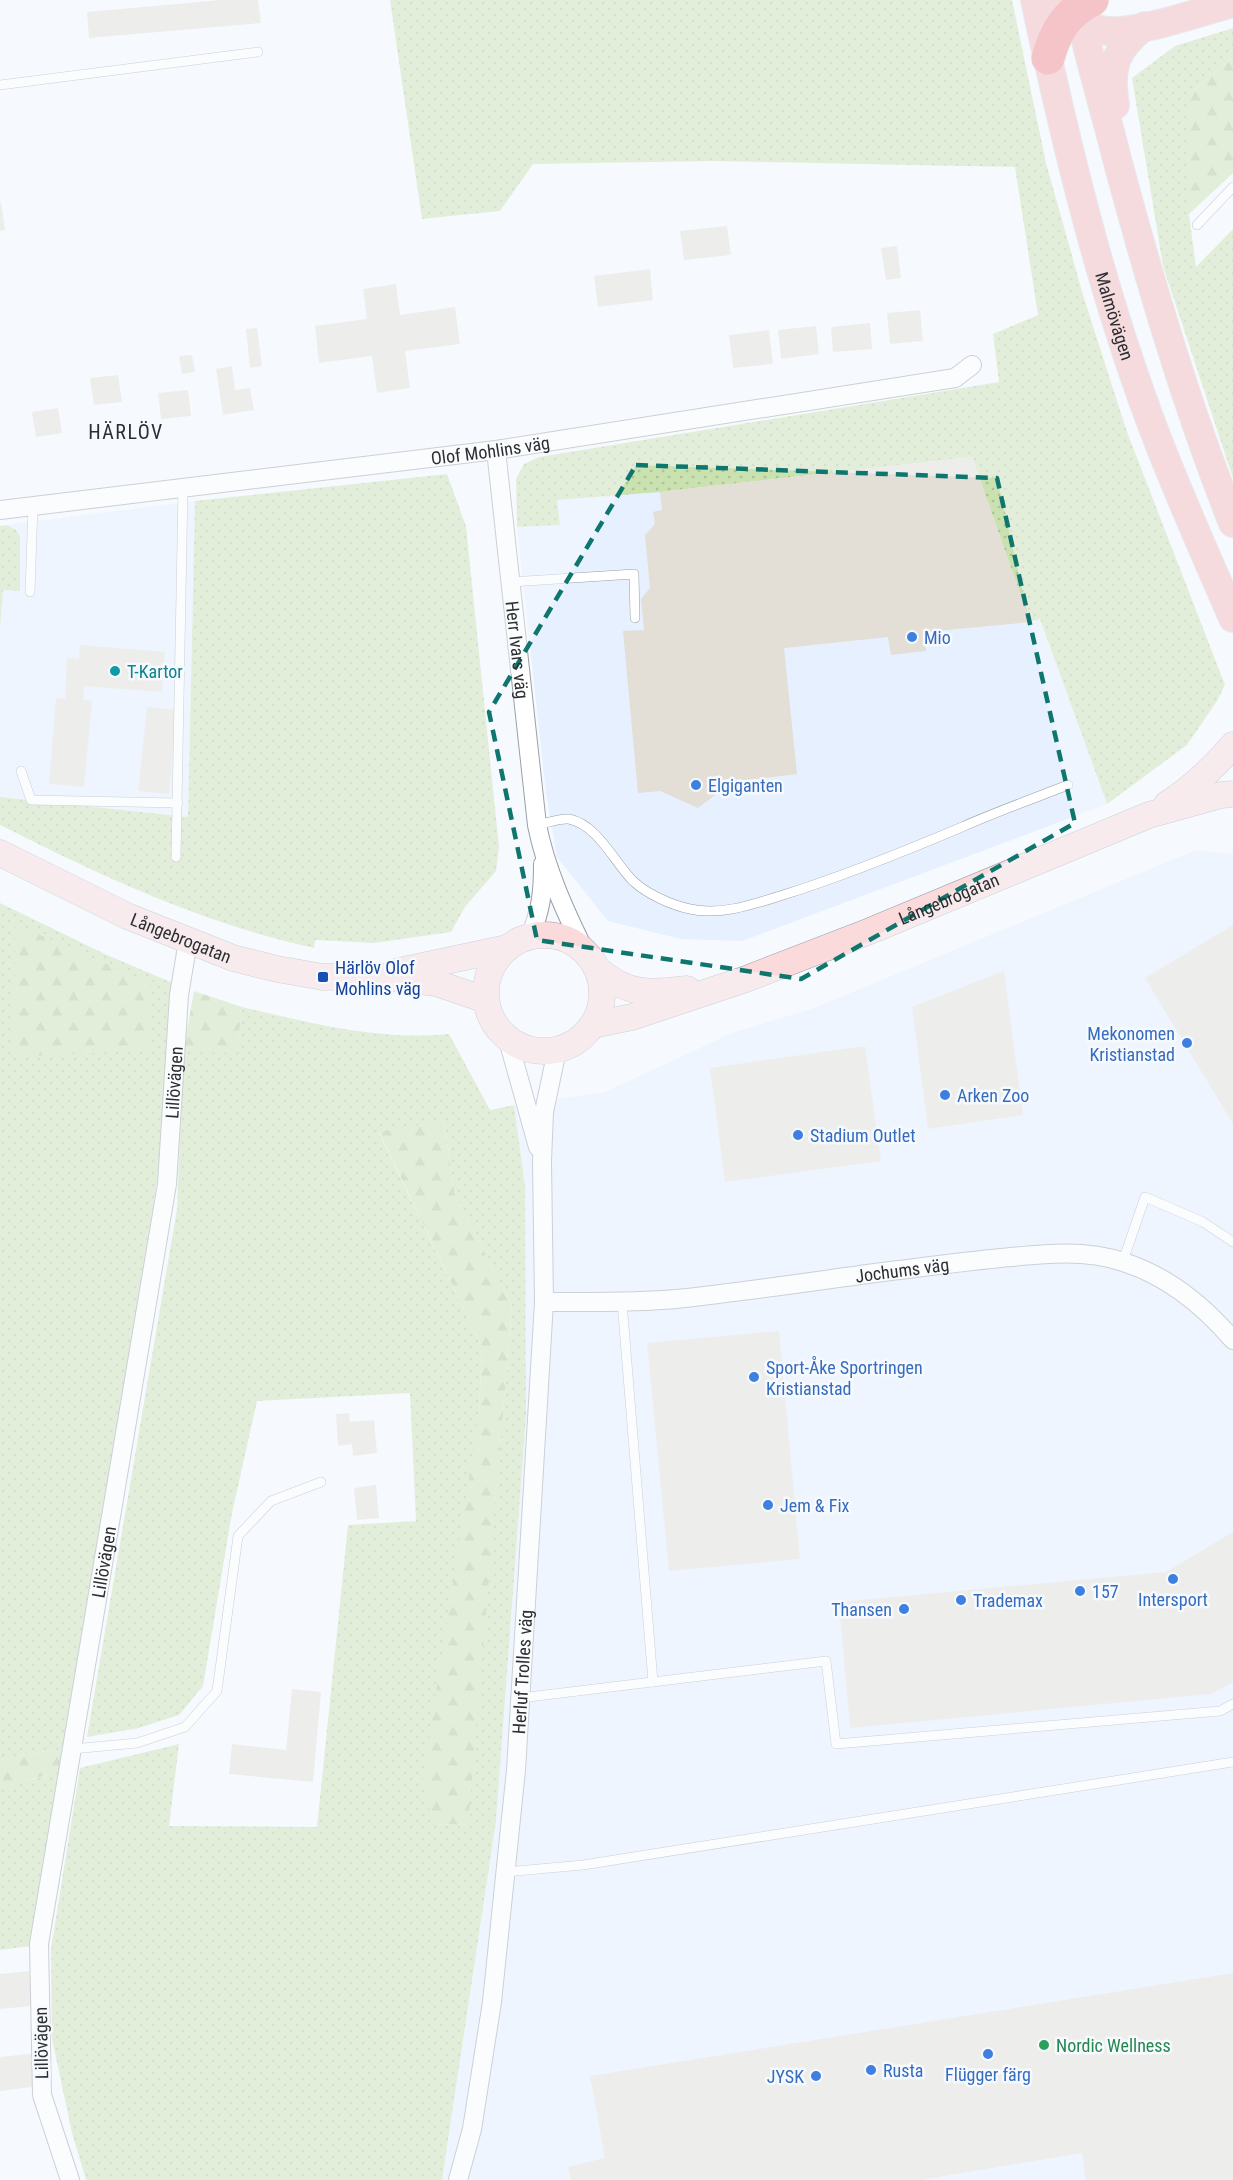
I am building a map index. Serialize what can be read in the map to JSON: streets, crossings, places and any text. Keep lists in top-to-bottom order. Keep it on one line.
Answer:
{"streets":{"main road":["Malmövägen","Långebrogatan"],"street":["Olof Mohlins väg","Herr Ivars väg","Lillövägen","Jochums väg","Herluf Trolles väg"]},"crossings":[["Olof Mohlins väg","Herr Ivars väg"],["Herr Ivars väg","Långebrogatan"],["Herr Ivars väg","Herluf Trolles väg"],["Långebrogatan","Lillövägen"],["Långebrogatan","Herluf Trolles väg"],["Jochums väg","Herluf Trolles väg"]],"districts":["HÄRLÖV"],"places":{"other":["Mio","T-Kartor","Elgiganten","Mekonomen Kristianstad","Arken Zoo","Stadium Outlet","Sport-Åke Sportringen Kristianstad","Jem & Fix","Intersport","157","Trademax","Thansen","Nordic Wellness","Flügger färg","Rusta","JYSK"],"transit":["Härlöv Olof Mohlins väg"]}}
